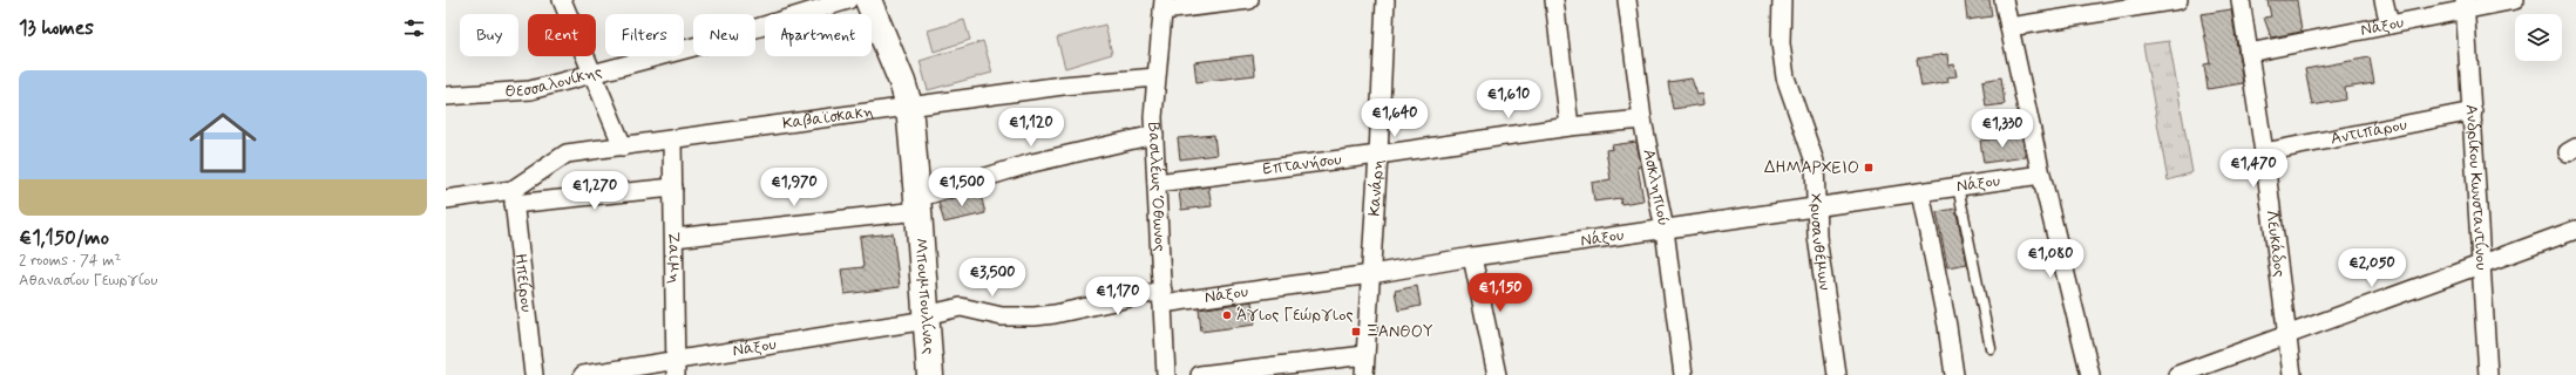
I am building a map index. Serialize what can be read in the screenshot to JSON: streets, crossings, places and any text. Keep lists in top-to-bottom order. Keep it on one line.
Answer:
{"streets":{"street":["Νάξου","Θεσσαλονίκης","Καβαϊσκακη","Αντιπάρου","Επτανήσου","Βασιλέως Όθωνος","Κανάρη","Ασκληπιού","Ανδρίκου Κωνσταντίνου","Χρυσανθέμων","Λευκάδος","Ζαΐμη","Ηπείρου","Μπουμπουλίνας"]},"crossings":[["Νάξου","Βασιλέως Όθωνος"],["Νάξου","Κανάρη"],["Νάξου","Ασκληπιού"],["Νάξου","Ανδρίκου Κωνσταντίνου"],["Νάξου","Χρυσανθέμων"],["Νάξου","Λευκάδος"],["Νάξου","Ζαΐμη"],["Νάξου","Μπουμπουλίνας"],["Καβαϊσκακη","Βασιλέως Όθωνος"],["Καβαϊσκακη","Ζαΐμη"],["Καβαϊσκακη","Ηπείρου"],["Καβαϊσκακη","Μπουμπουλίνας"],["Αντιπάρου","Ανδρίκου Κωνσταντίνου"],["Αντιπάρου","Λευκάδος"],["Επτανήσου","Βασιλέως Όθωνος"],["Επτανήσου","Κανάρη"],["Επτανήσου","Ασκληπιού"]],"places":{"transit":["ΔΗΜΑΡΧΕΙΟ","ΞΑΝΘΟΥ"],"other":["Άγιος Γεώργιος"]},"page":{"heading":"13 homes","chip":["Buy","Rent","Filters","New","Apartment"],"list":[{"name":"€1,150/mo","note":"2 rooms · 74 m² · Αθανασίου Γεωργίου"}],"price":["€1,610","€1,640","€1,120","€1,330","€1,470","€1,970","€1,500","€1,270","€1,080","€2,050","€3,500","€1,150","€1,170"]}}
